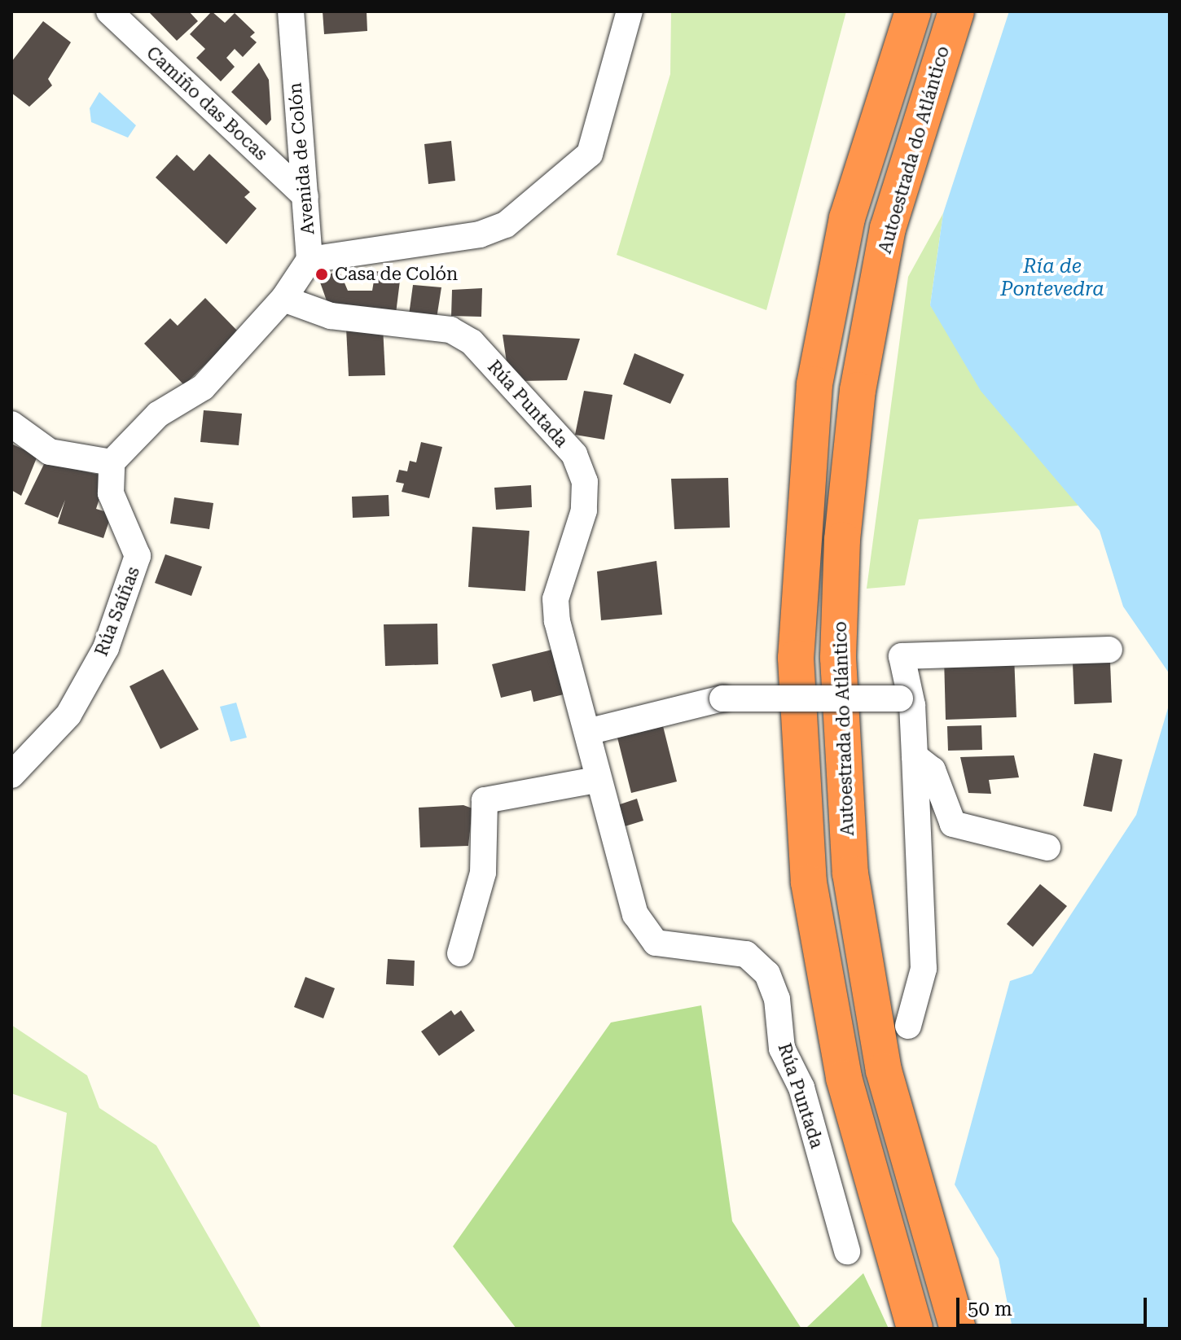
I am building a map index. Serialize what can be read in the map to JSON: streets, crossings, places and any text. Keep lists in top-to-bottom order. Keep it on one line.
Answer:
{"streets":{"highway":["Autoestrada do Atlántico"],"street":["Camiño das Bocas","Avenida de Colón","Rúa Puntada","Rúa Saíñas"]},"crossings":[["Camiño das Bocas","Avenida de Colón"],["Avenida de Colón","Rúa Puntada"],["Avenida de Colón","Rúa Saíñas"]],"water":["Ría de Pontevedra"],"places":["Casa de Colón"],"scale_bar":"50 m"}
